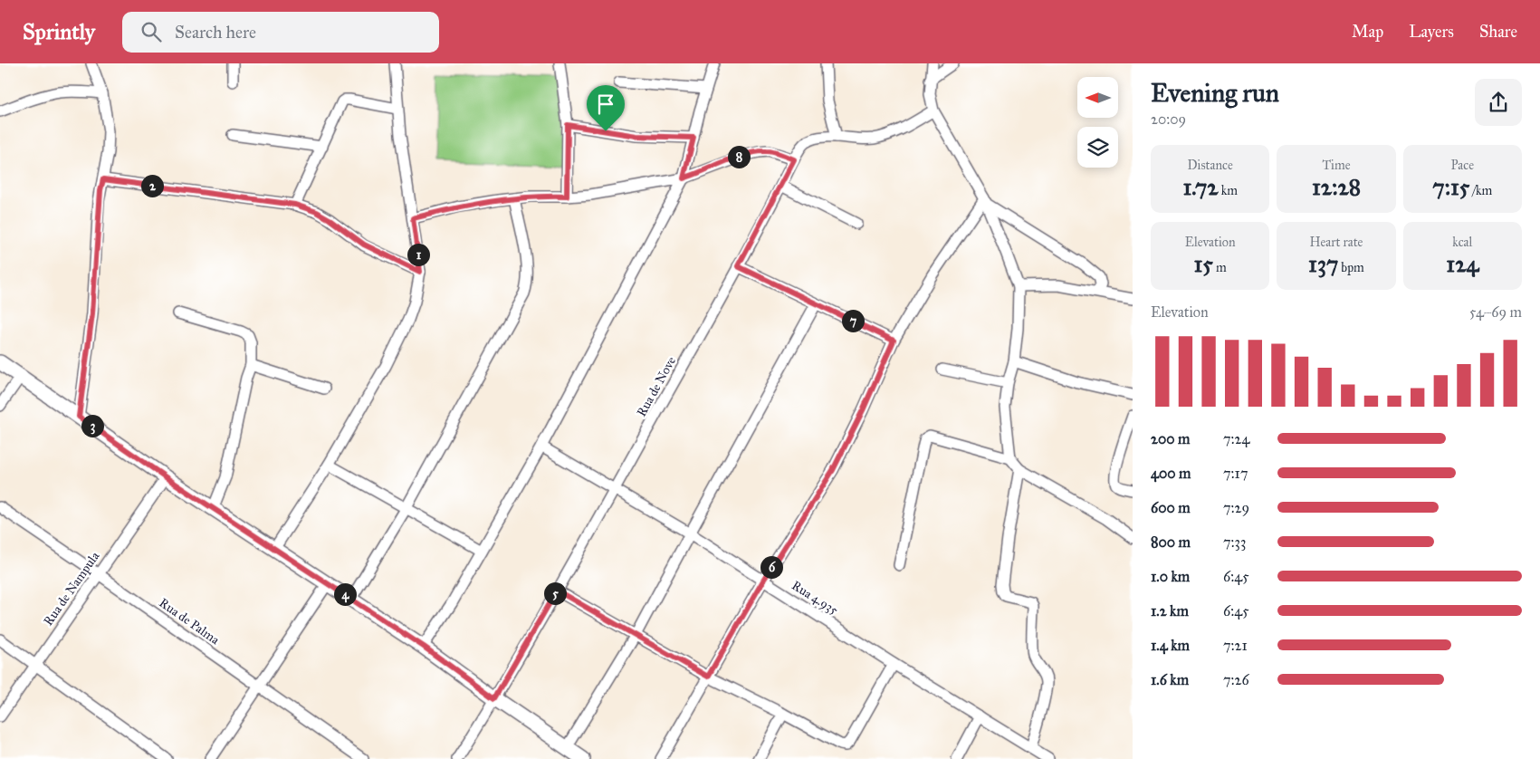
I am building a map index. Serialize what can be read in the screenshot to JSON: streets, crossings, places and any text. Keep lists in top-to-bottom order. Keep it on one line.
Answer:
{"streets":{"street":["Rua de Nove","Rua de Nampula","Rua 4.935","Rua de Palma"]},"crossings":[["Rua de Nove","Rua 4.935"],["Rua de Nampula","Rua de Palma"]],"north":"left","page":{"header":"Sprintly","search":"Search here","nav":["Map","Layers","Share"],"heading":["Evening run","20:09"],"stats":[["Distance","1.72 km"],["Time","12:28"],["Pace","7:15 /km"],["Elevation","15 m"],["Heart rate","137 bpm"],["kcal","124"]],"pins":["8","2","1","7","3","6","5","4"],"chart":["Elevation","54–69 m"],"list":[{"name":"200 m","note":"7:24"},{"name":"400 m","note":"7:17"},{"name":"600 m","note":"7:29"},{"name":"800 m","note":"7:33"},{"name":"1.0 km","note":"6:45"},{"name":"1.2 km","note":"6:45"},{"name":"1.4 km","note":"7:21"},{"name":"1.6 km","note":"7:26"}]}}
